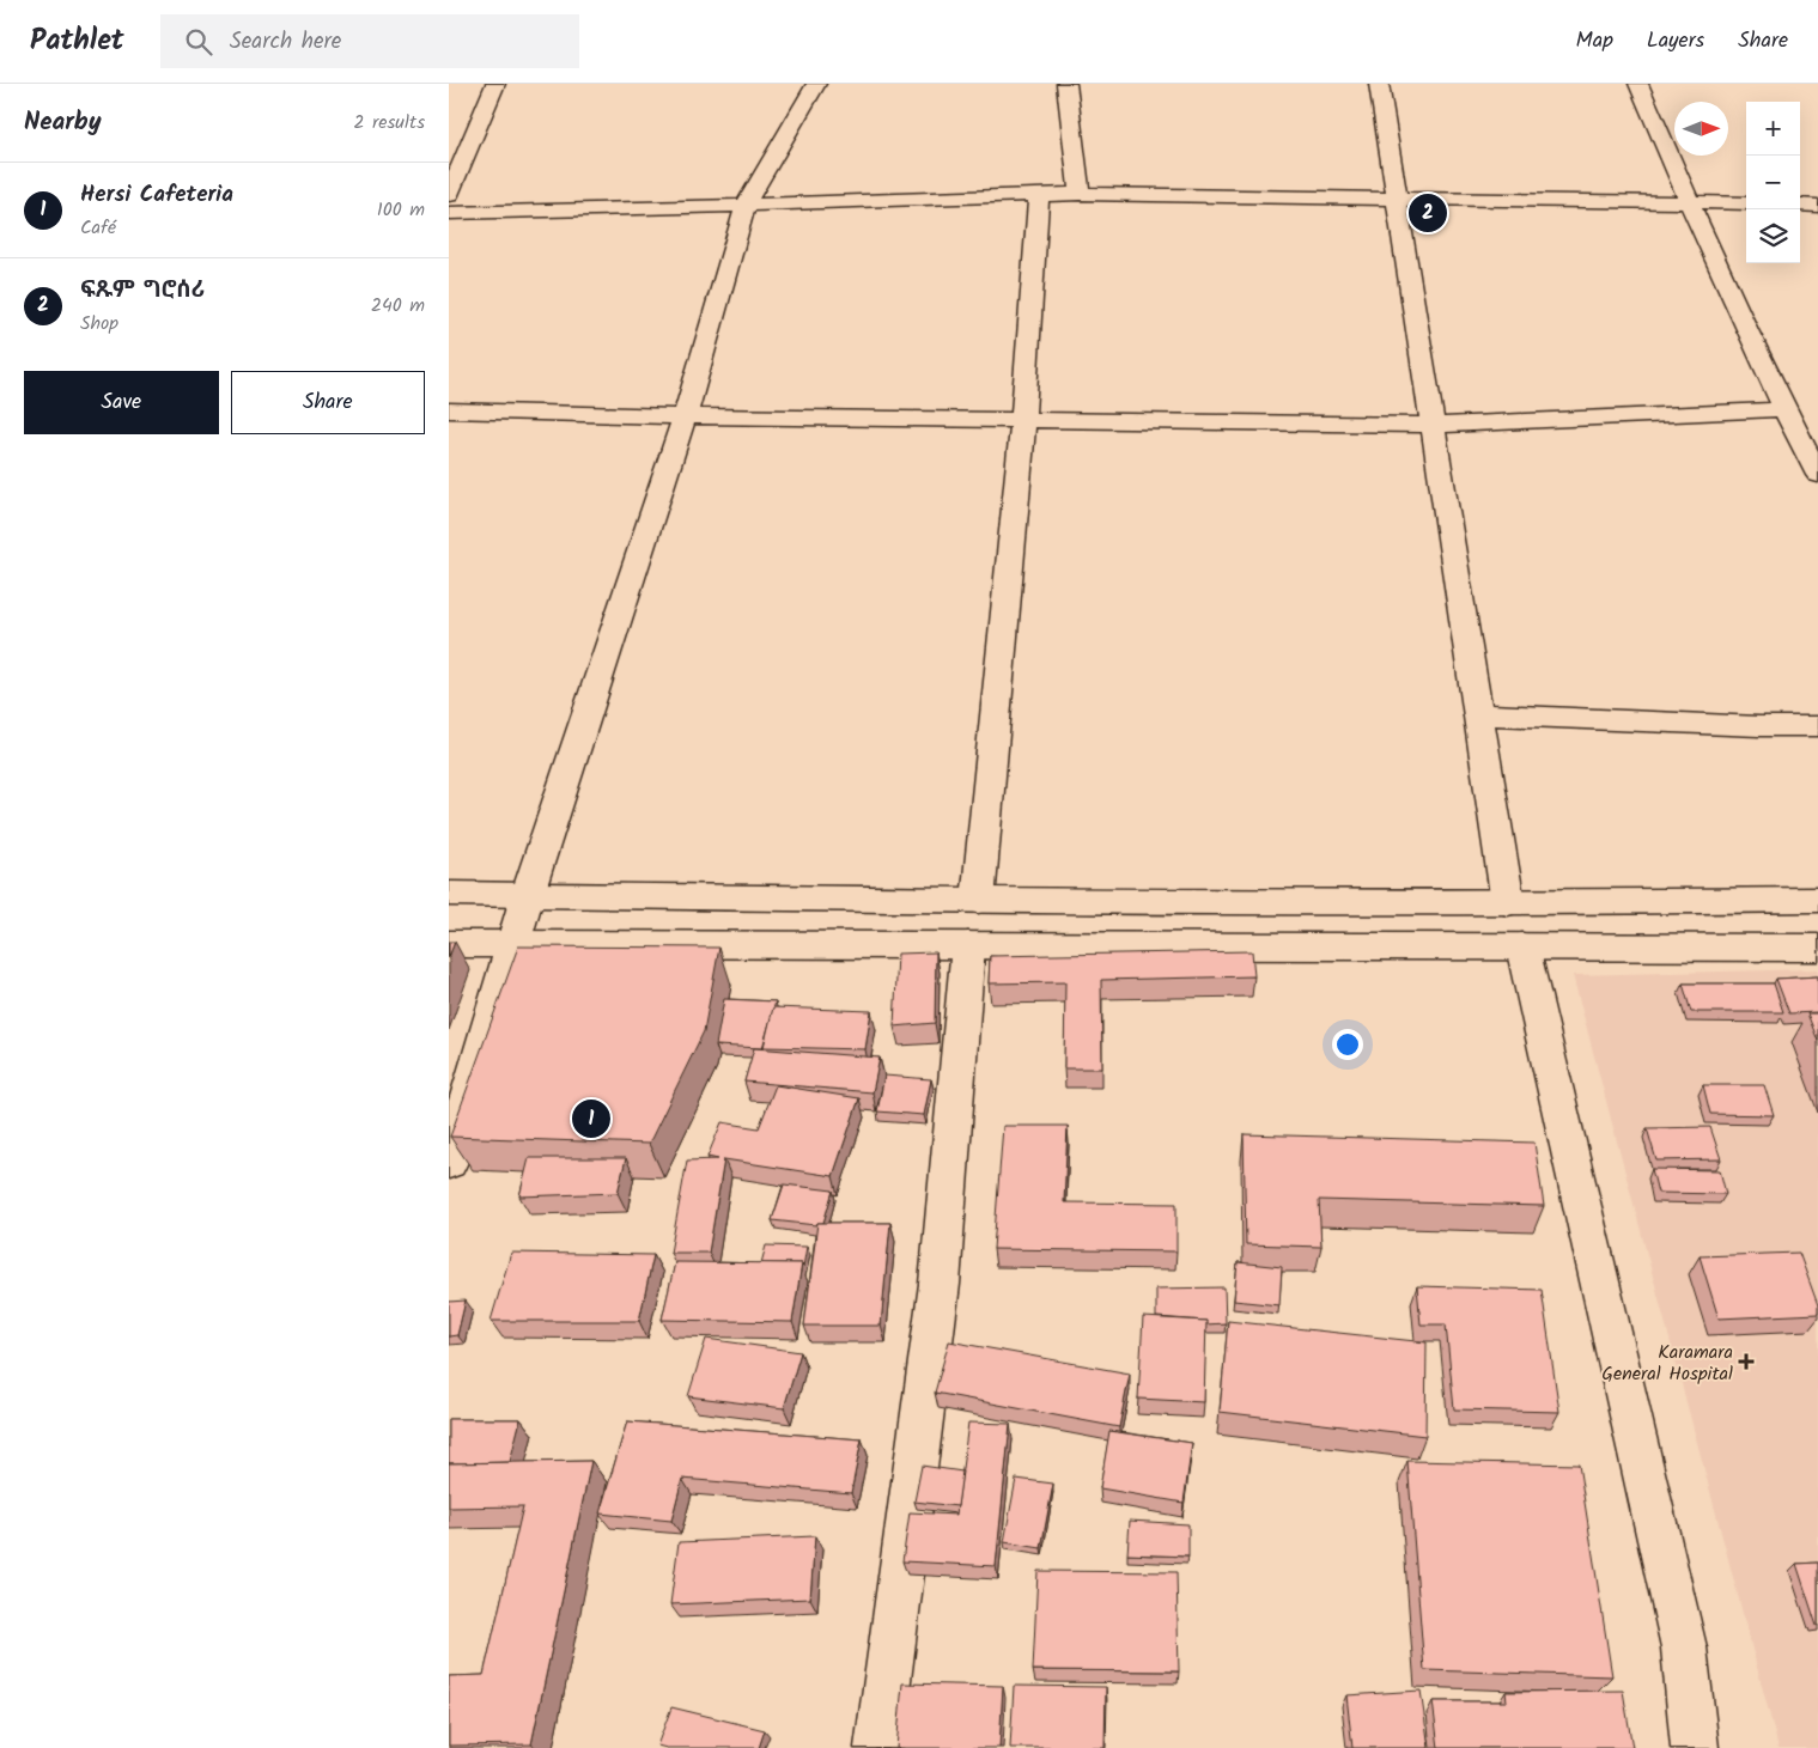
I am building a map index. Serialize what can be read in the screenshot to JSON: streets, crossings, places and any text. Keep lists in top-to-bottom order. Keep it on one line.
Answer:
{"places":{"health":["Karamara General Hospital"]},"north":"right","page":{"header":"Pathlet","search":"Search here","nav":["Map","Layers","Share"],"heading":["Nearby","2 results"],"map_buttons":["+","−"],"list":[{"mark":"1","name":"Hersi Cafeteria","note":"Café","value":"100 m"},{"mark":"2","name":"ፍጹም ግሮሰሪ","note":"Shop","value":"240 m"}],"pins":["2","1"],"buttons":["Save","Share"]}}
